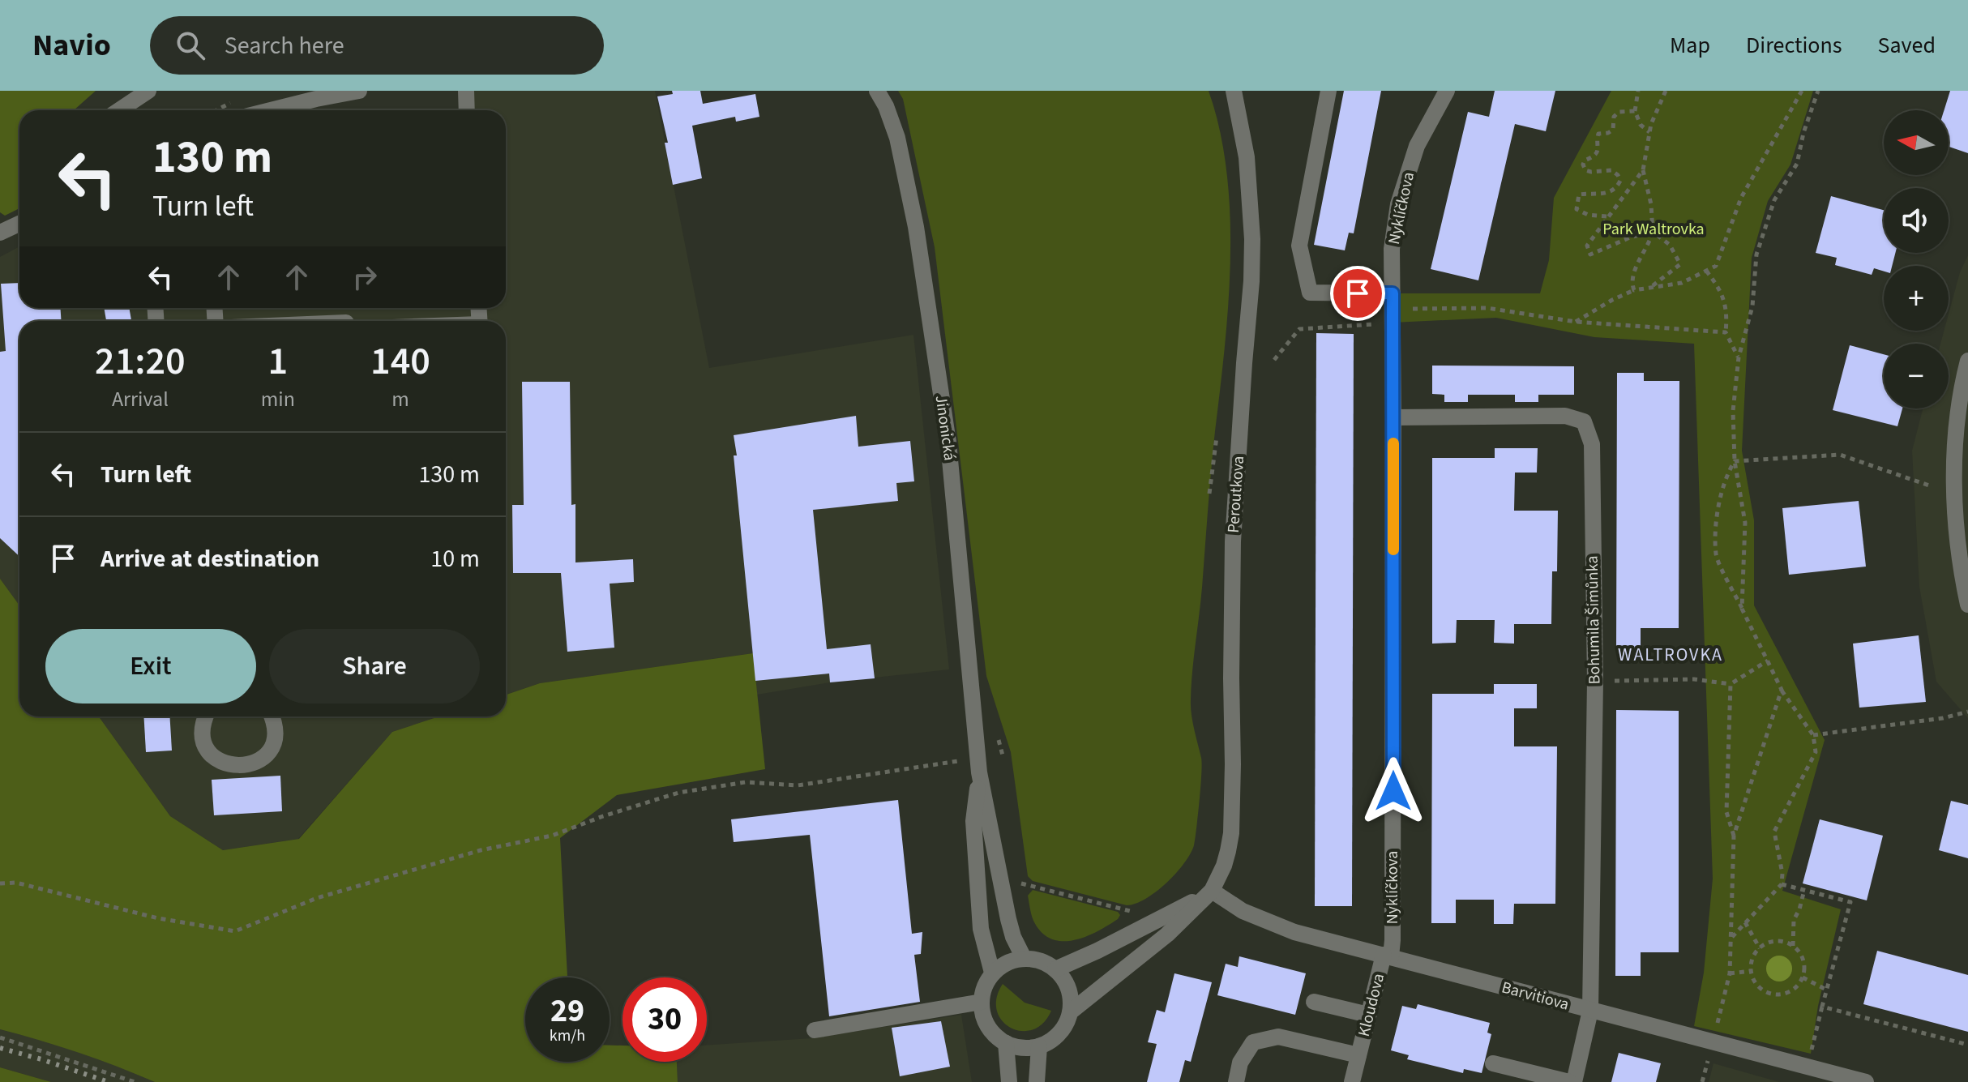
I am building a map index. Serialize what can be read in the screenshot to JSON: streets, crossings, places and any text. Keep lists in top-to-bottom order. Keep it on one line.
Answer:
{"streets":{"street":["Nyklíčkova","Jinonická","Peroutkova","Bohumila Šimůnka","Barvitiova","Kloudova"]},"crossings":[["Nyklíčkova","Bohumila Šimůnka"],["Nyklíčkova","Barvitiova"],["Nyklíčkova","Kloudova"],["Jinonická","Peroutkova"],["Peroutkova","Barvitiova"],["Bohumila Šimůnka","Barvitiova"],["Barvitiova","Kloudova"]],"districts":["WALTROVKA"],"parks":["Park Waltrovka"],"north":"left","page":{"header":"Navio","search":"Search here","nav":["Map","Directions","Saved"],"map_buttons":["+","−"],"turn":["130 m","Turn left"],"eta":["21:20","Arrival","1","min","140","m"],"list":[{"name":"Turn left","value":"130 m"},{"name":"Arrive at destination","value":"10 m"}],"buttons":["Exit","Share"],"speed":"29 km/h","limit":"30"}}
